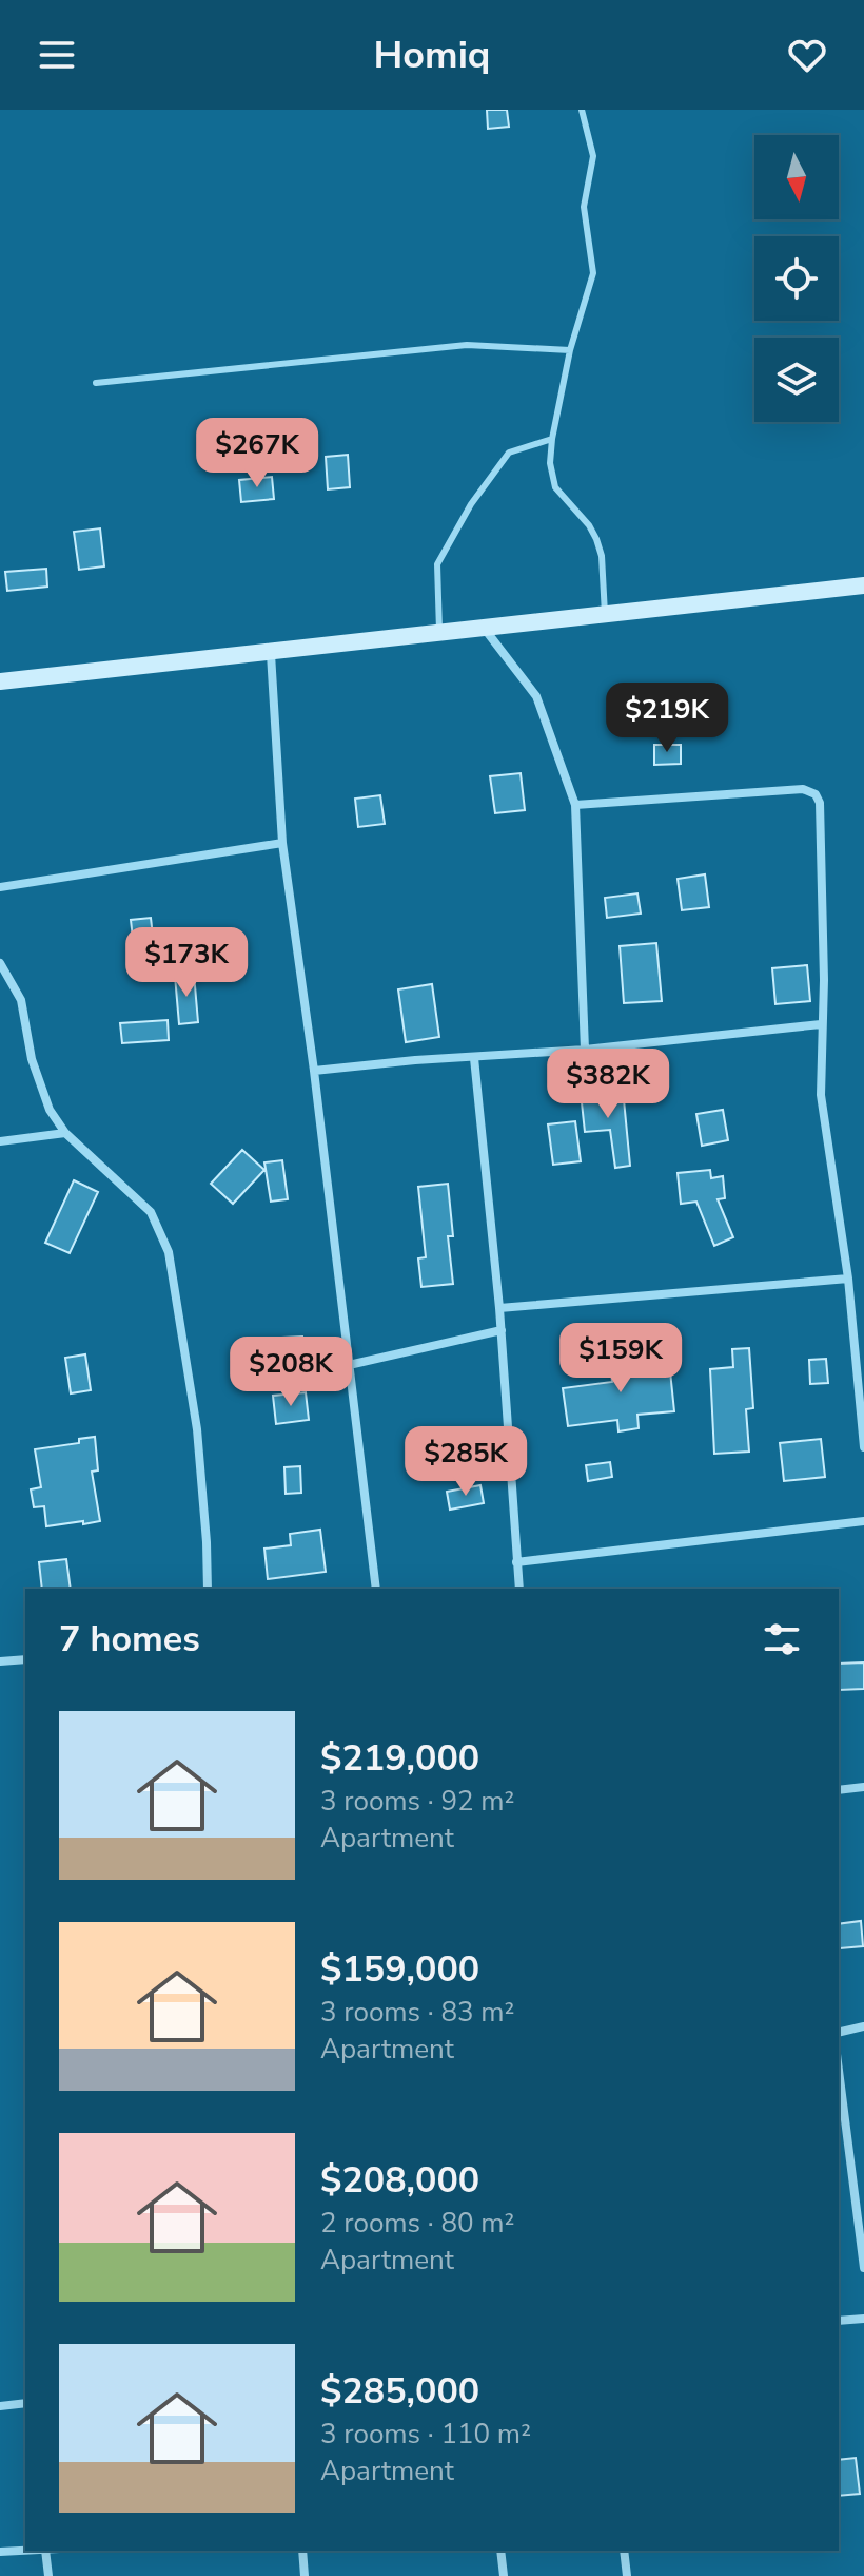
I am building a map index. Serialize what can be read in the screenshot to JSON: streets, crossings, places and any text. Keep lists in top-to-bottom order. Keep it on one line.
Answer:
{"north":"bottom","page":{"header":"Homiq","price":["$267K","$219K","$173K","$382K","$159K","$208K","$285K"],"heading":"7 homes","list":[{"name":"$219,000","note":"3 rooms · 92 m² · Apartment"},{"name":"$159,000","note":"3 rooms · 83 m² · Apartment"},{"name":"$208,000","note":"2 rooms · 80 m² · Apartment"},{"name":"$285,000","note":"3 rooms · 110 m² · Apartment"}]}}
